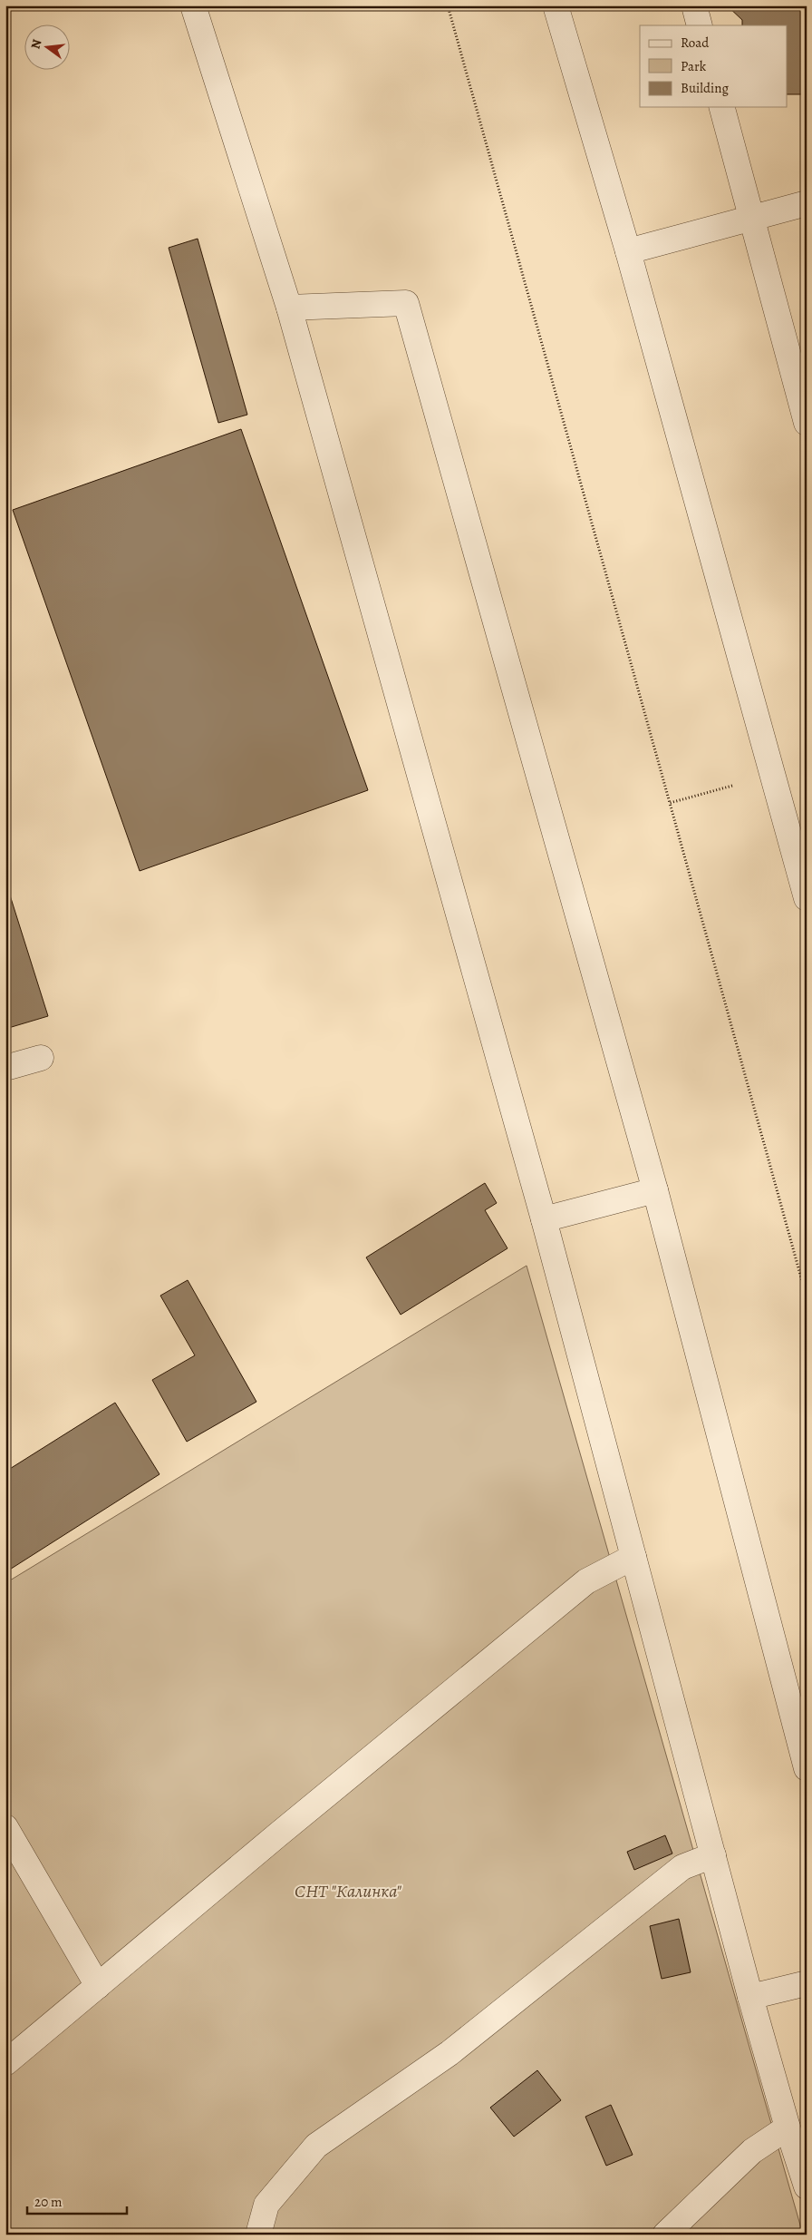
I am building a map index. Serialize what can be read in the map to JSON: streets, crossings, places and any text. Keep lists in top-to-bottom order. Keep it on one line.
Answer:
{"parks":["СНТ \"Калинка\""],"legend":["Road","Park","Building"],"scale_bar":"20 m","north":"left"}
